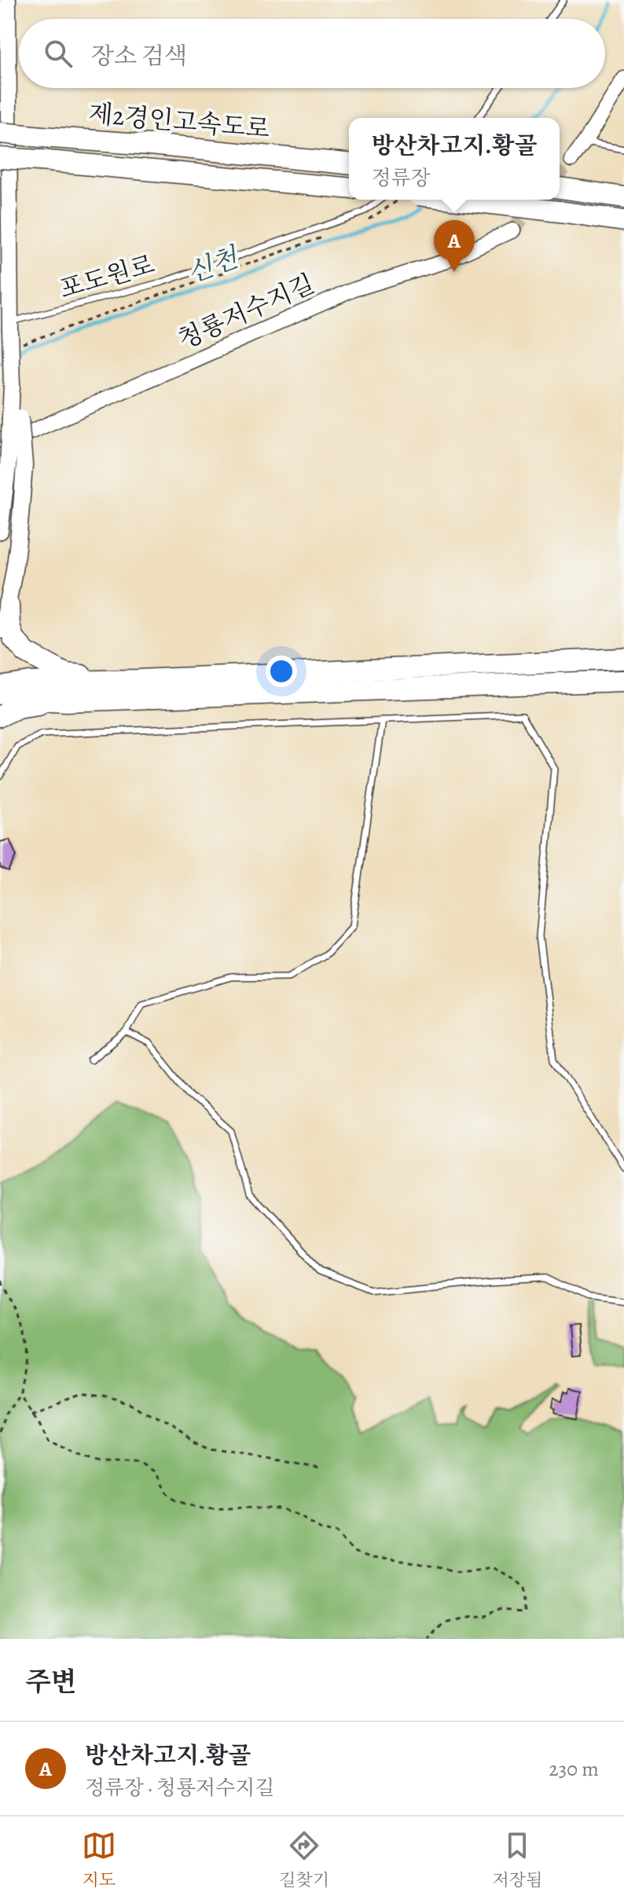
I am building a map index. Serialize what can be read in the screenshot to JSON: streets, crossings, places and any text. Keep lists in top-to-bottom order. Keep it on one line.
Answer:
{"streets":{"highway":["제2경인고속도로"],"street":["청룡저수지길"],"lane":["포도원로"]},"water":["신천"],"page":{"search":"장소 검색","popup":["방산차고지.황골","정류장"],"pins":"A","heading":"주변","list":[{"mark":"A","name":"방산차고지.황골","note":"정류장 · 청룡저수지길","value":"230 m"}],"nav":["지도","길찾기","저장됨"]}}
